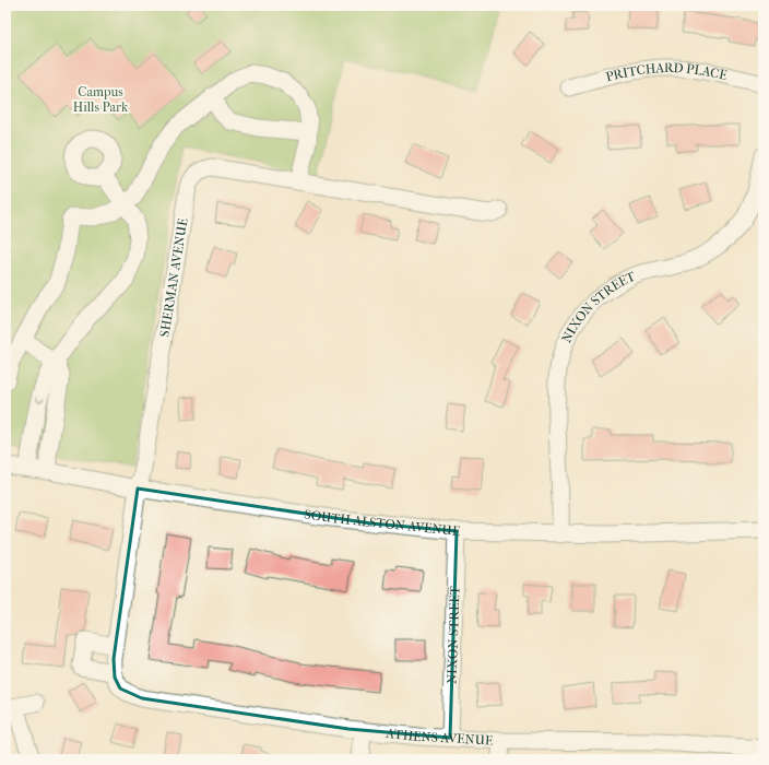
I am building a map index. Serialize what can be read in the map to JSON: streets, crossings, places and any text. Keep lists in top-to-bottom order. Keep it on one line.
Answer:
{"streets":{"street":["PRITCHARD PLACE","SHERMAN AVENUE","NIXON STREET","SOUTH ALSTON AVENUE","ATHENS AVENUE"]},"crossings":[["SHERMAN AVENUE","SOUTH ALSTON AVENUE"],["SHERMAN AVENUE","ATHENS AVENUE"],["NIXON STREET","SOUTH ALSTON AVENUE"],["NIXON STREET","ATHENS AVENUE"]],"parks":["Campus Hills Park"]}
